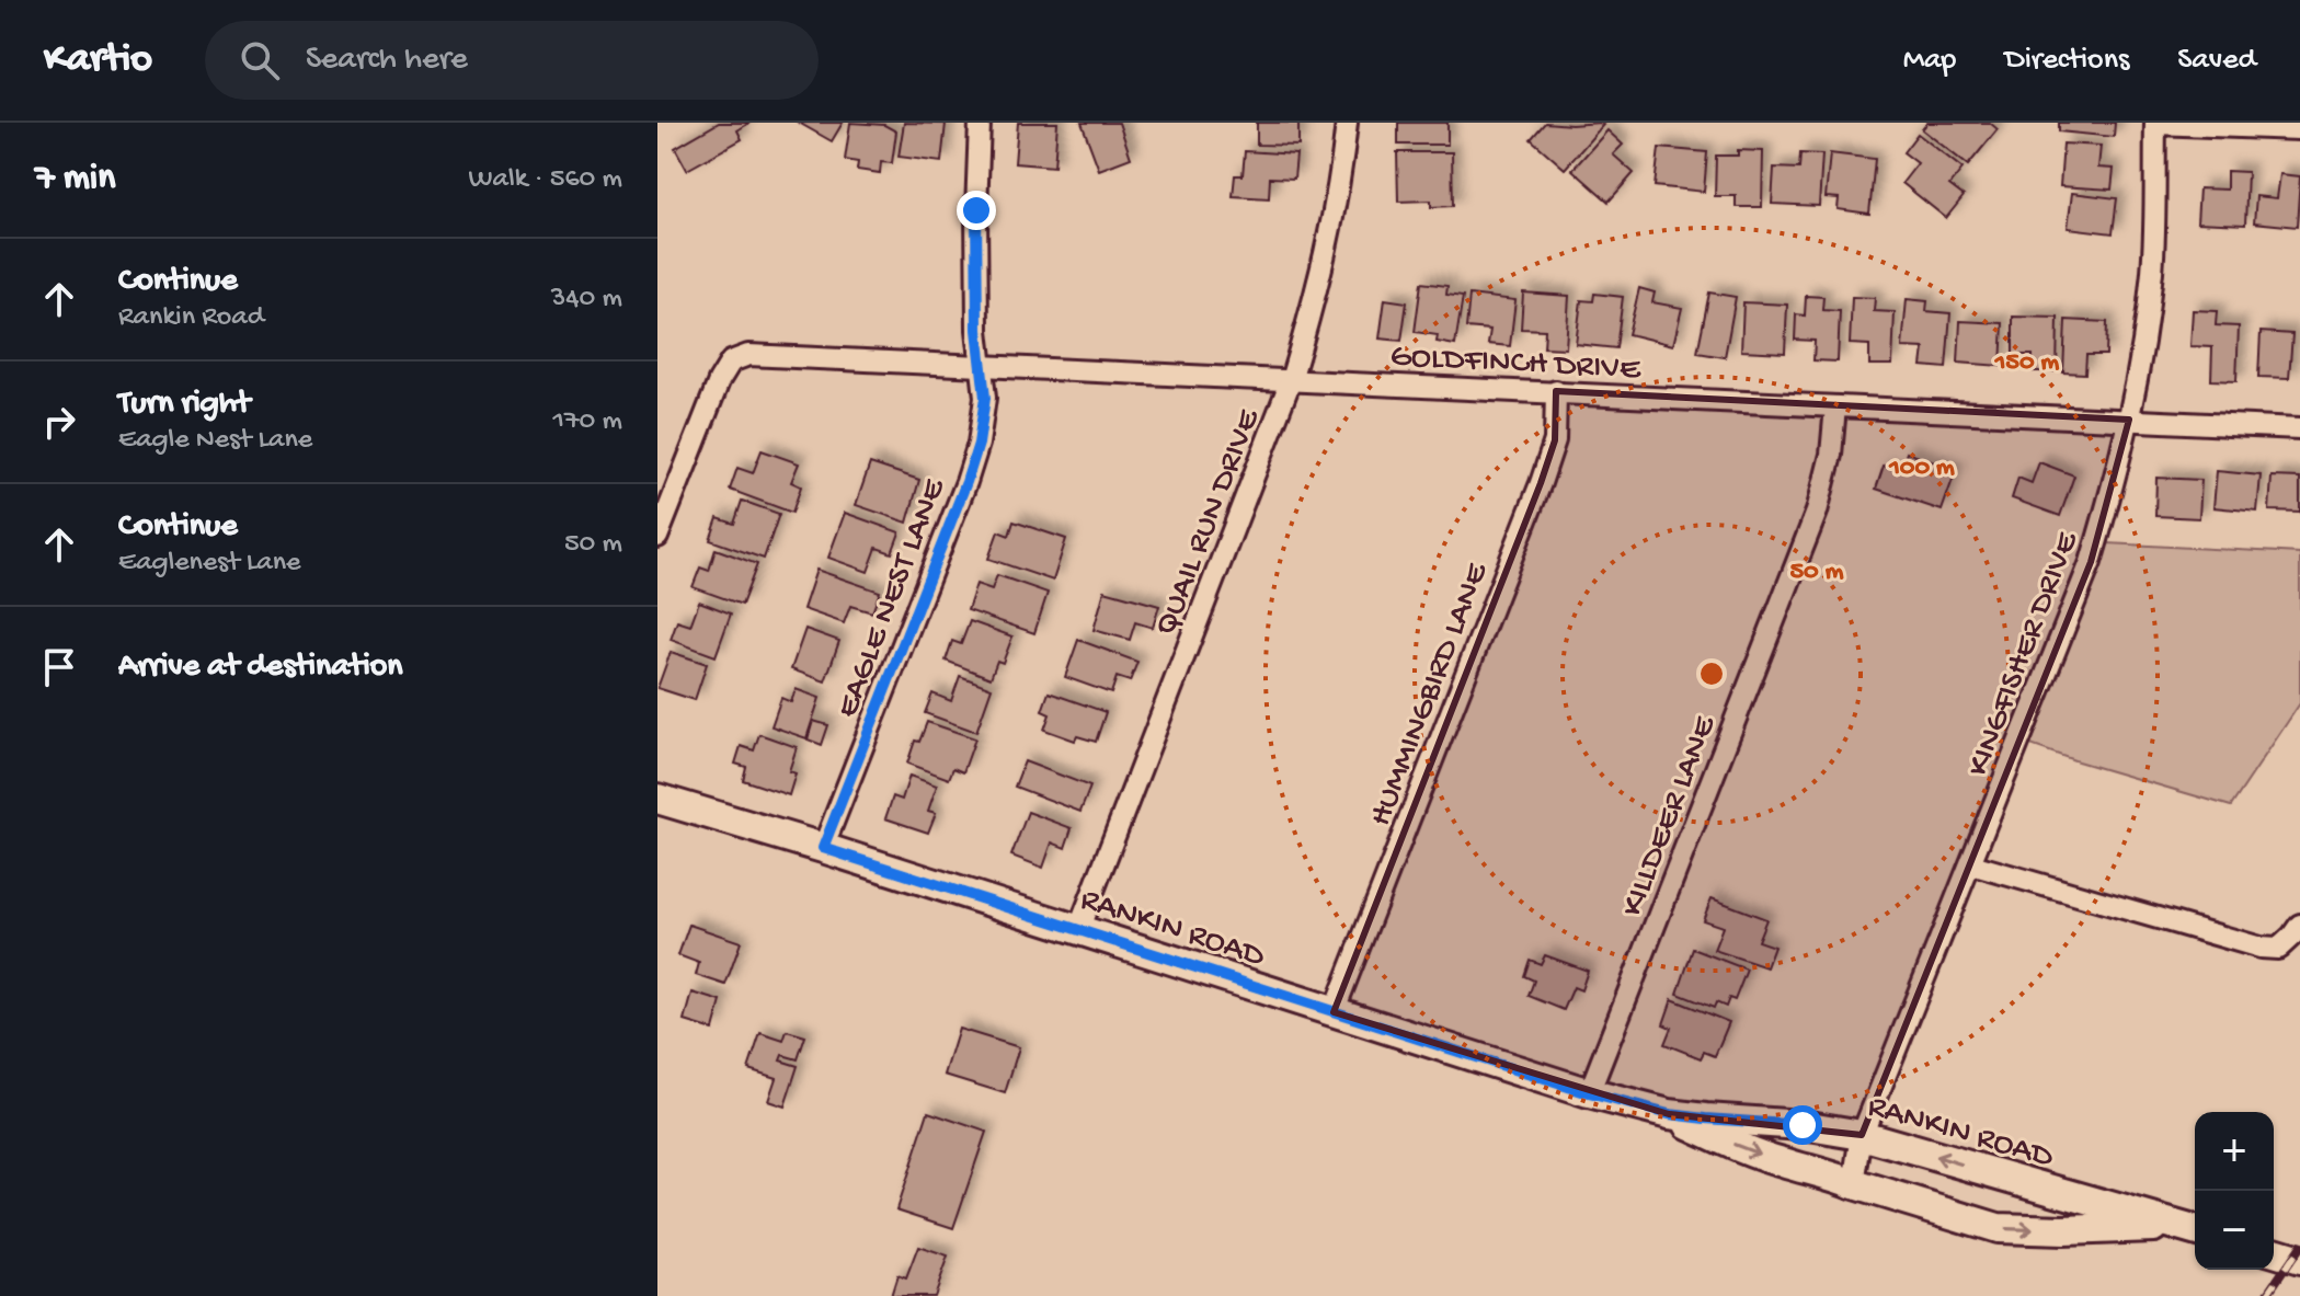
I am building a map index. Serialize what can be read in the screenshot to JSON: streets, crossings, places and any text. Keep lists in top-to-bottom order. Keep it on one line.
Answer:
{"streets":{"street":["GOLDFINCH DRIVE","QUAIL RUN DRIVE","EAGLE NEST LANE","KINGFISHER DRIVE","HUMMINGBIRD LANE","KILLDEER LANE","RANKIN ROAD"]},"crossings":[["GOLDFINCH DRIVE","QUAIL RUN DRIVE"],["GOLDFINCH DRIVE","EAGLE NEST LANE"],["GOLDFINCH DRIVE","KINGFISHER DRIVE"],["GOLDFINCH DRIVE","HUMMINGBIRD LANE"],["GOLDFINCH DRIVE","KILLDEER LANE"],["QUAIL RUN DRIVE","RANKIN ROAD"],["EAGLE NEST LANE","RANKIN ROAD"],["KINGFISHER DRIVE","RANKIN ROAD"],["HUMMINGBIRD LANE","RANKIN ROAD"],["KILLDEER LANE","RANKIN ROAD"]],"page":{"header":"Kartio","search":"Search here","nav":["Map","Directions","Saved"],"heading":["7 min","Walk · 560 m"],"list":[["Continue","Rankin Road","340 m"],["Turn right","Eagle Nest Lane","170 m"],["Continue","Eaglenest Lane","50 m"],"Arrive at destination"],"map_buttons":["+","−"]},"rings":["150 m","100 m","50 m"]}
